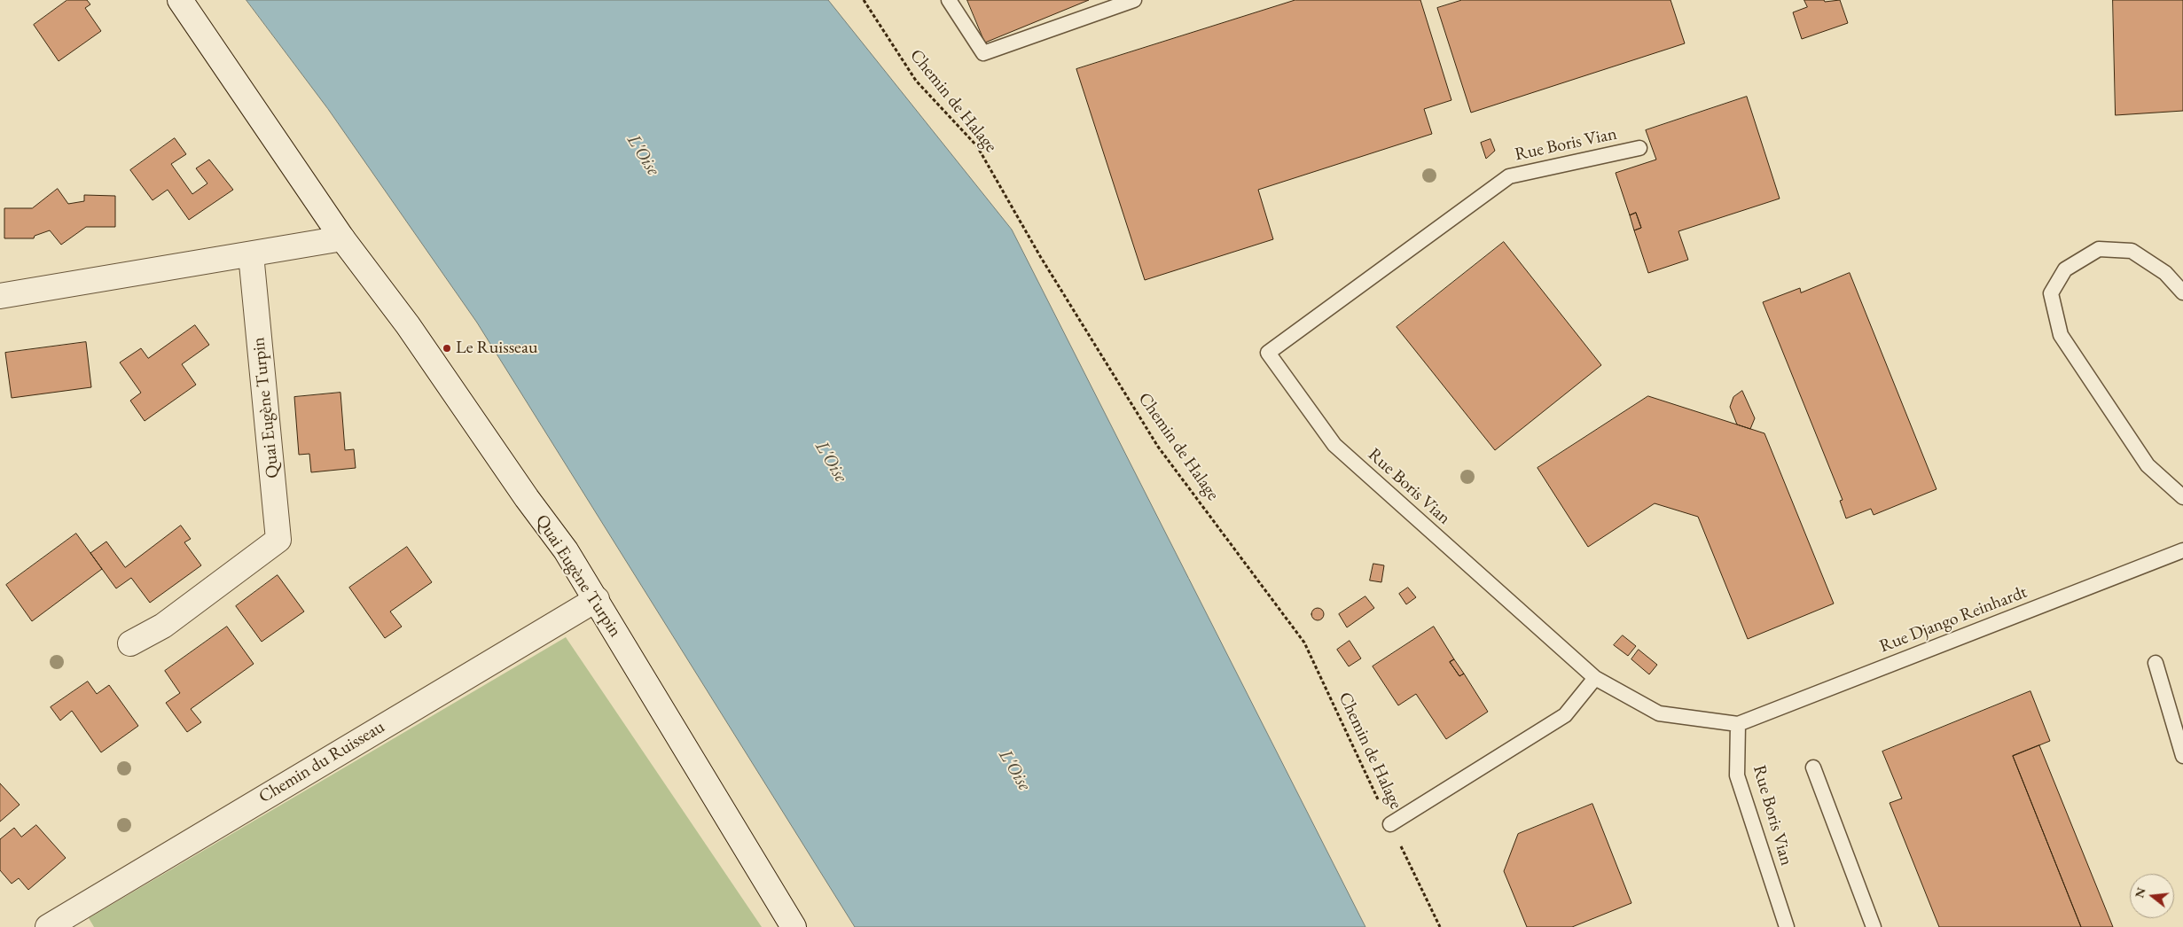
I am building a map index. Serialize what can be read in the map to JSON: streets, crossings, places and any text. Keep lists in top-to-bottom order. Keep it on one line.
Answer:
{"streets":{"street":["Quai Eugène Turpin","Chemin du Ruisseau"],"lane":["Rue Boris Vian","Rue Django Reinhardt"],"path":["Chemin de Halage"]},"crossings":[["Rue Boris Vian","Rue Django Reinhardt"],["Quai Eugène Turpin","Chemin du Ruisseau"]],"water":["L'Oise"],"places":["Le Ruisseau"],"north":"left"}
